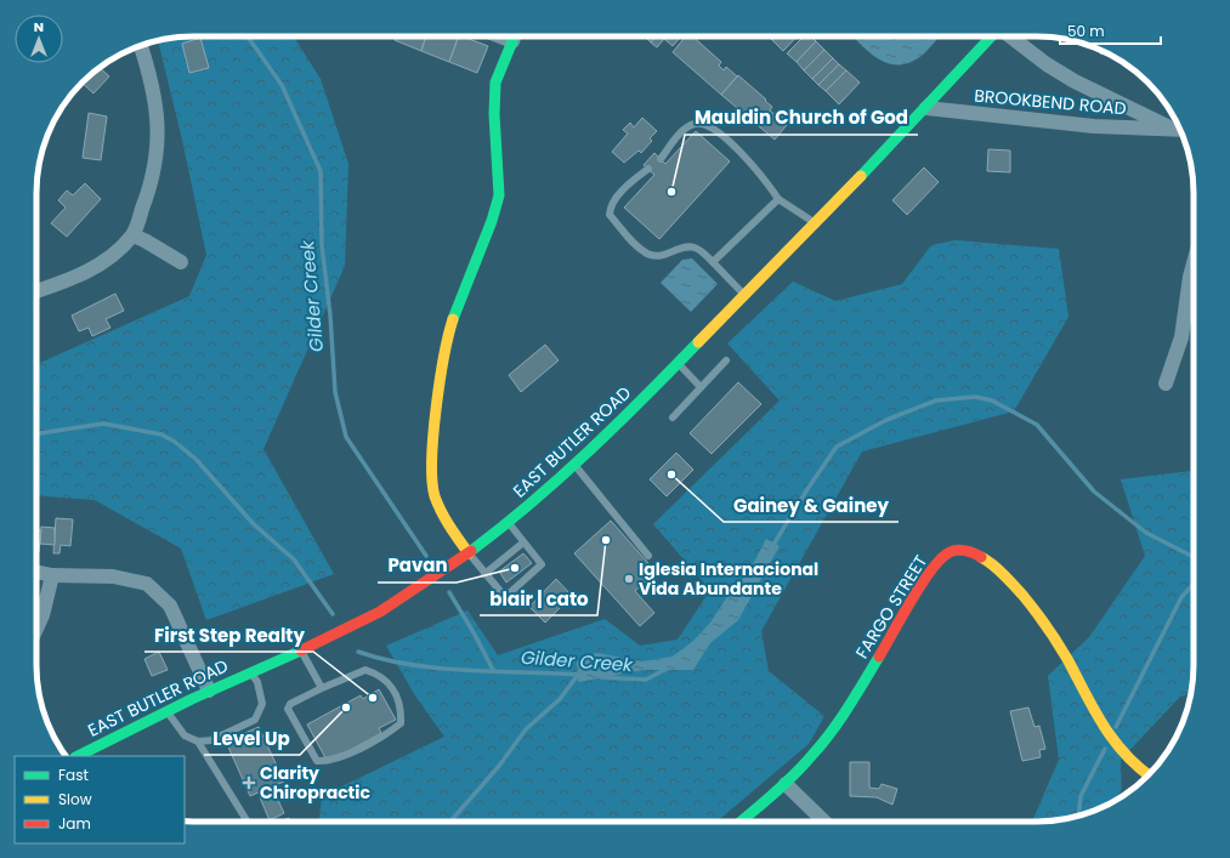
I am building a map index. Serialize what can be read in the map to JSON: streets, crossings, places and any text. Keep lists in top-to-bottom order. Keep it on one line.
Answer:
{"streets":{"main road":["EAST BUTLER ROAD","FARGO STREET"],"street":["BROOKBEND ROAD"]},"crossings":[["BROOKBEND ROAD","EAST BUTLER ROAD"]],"water":["Gilder Creek"],"places":{"other":["Mauldin Church of God","Gainey & Gainey","blair | cato","Pavan","Iglesia Internacional Vida Abundante","First Step Realty","Level Up"],"health":["Clarity Chiropractic"]},"legend":["Fast","Slow","Jam"],"scale_bar":"50 m","north":"top"}
